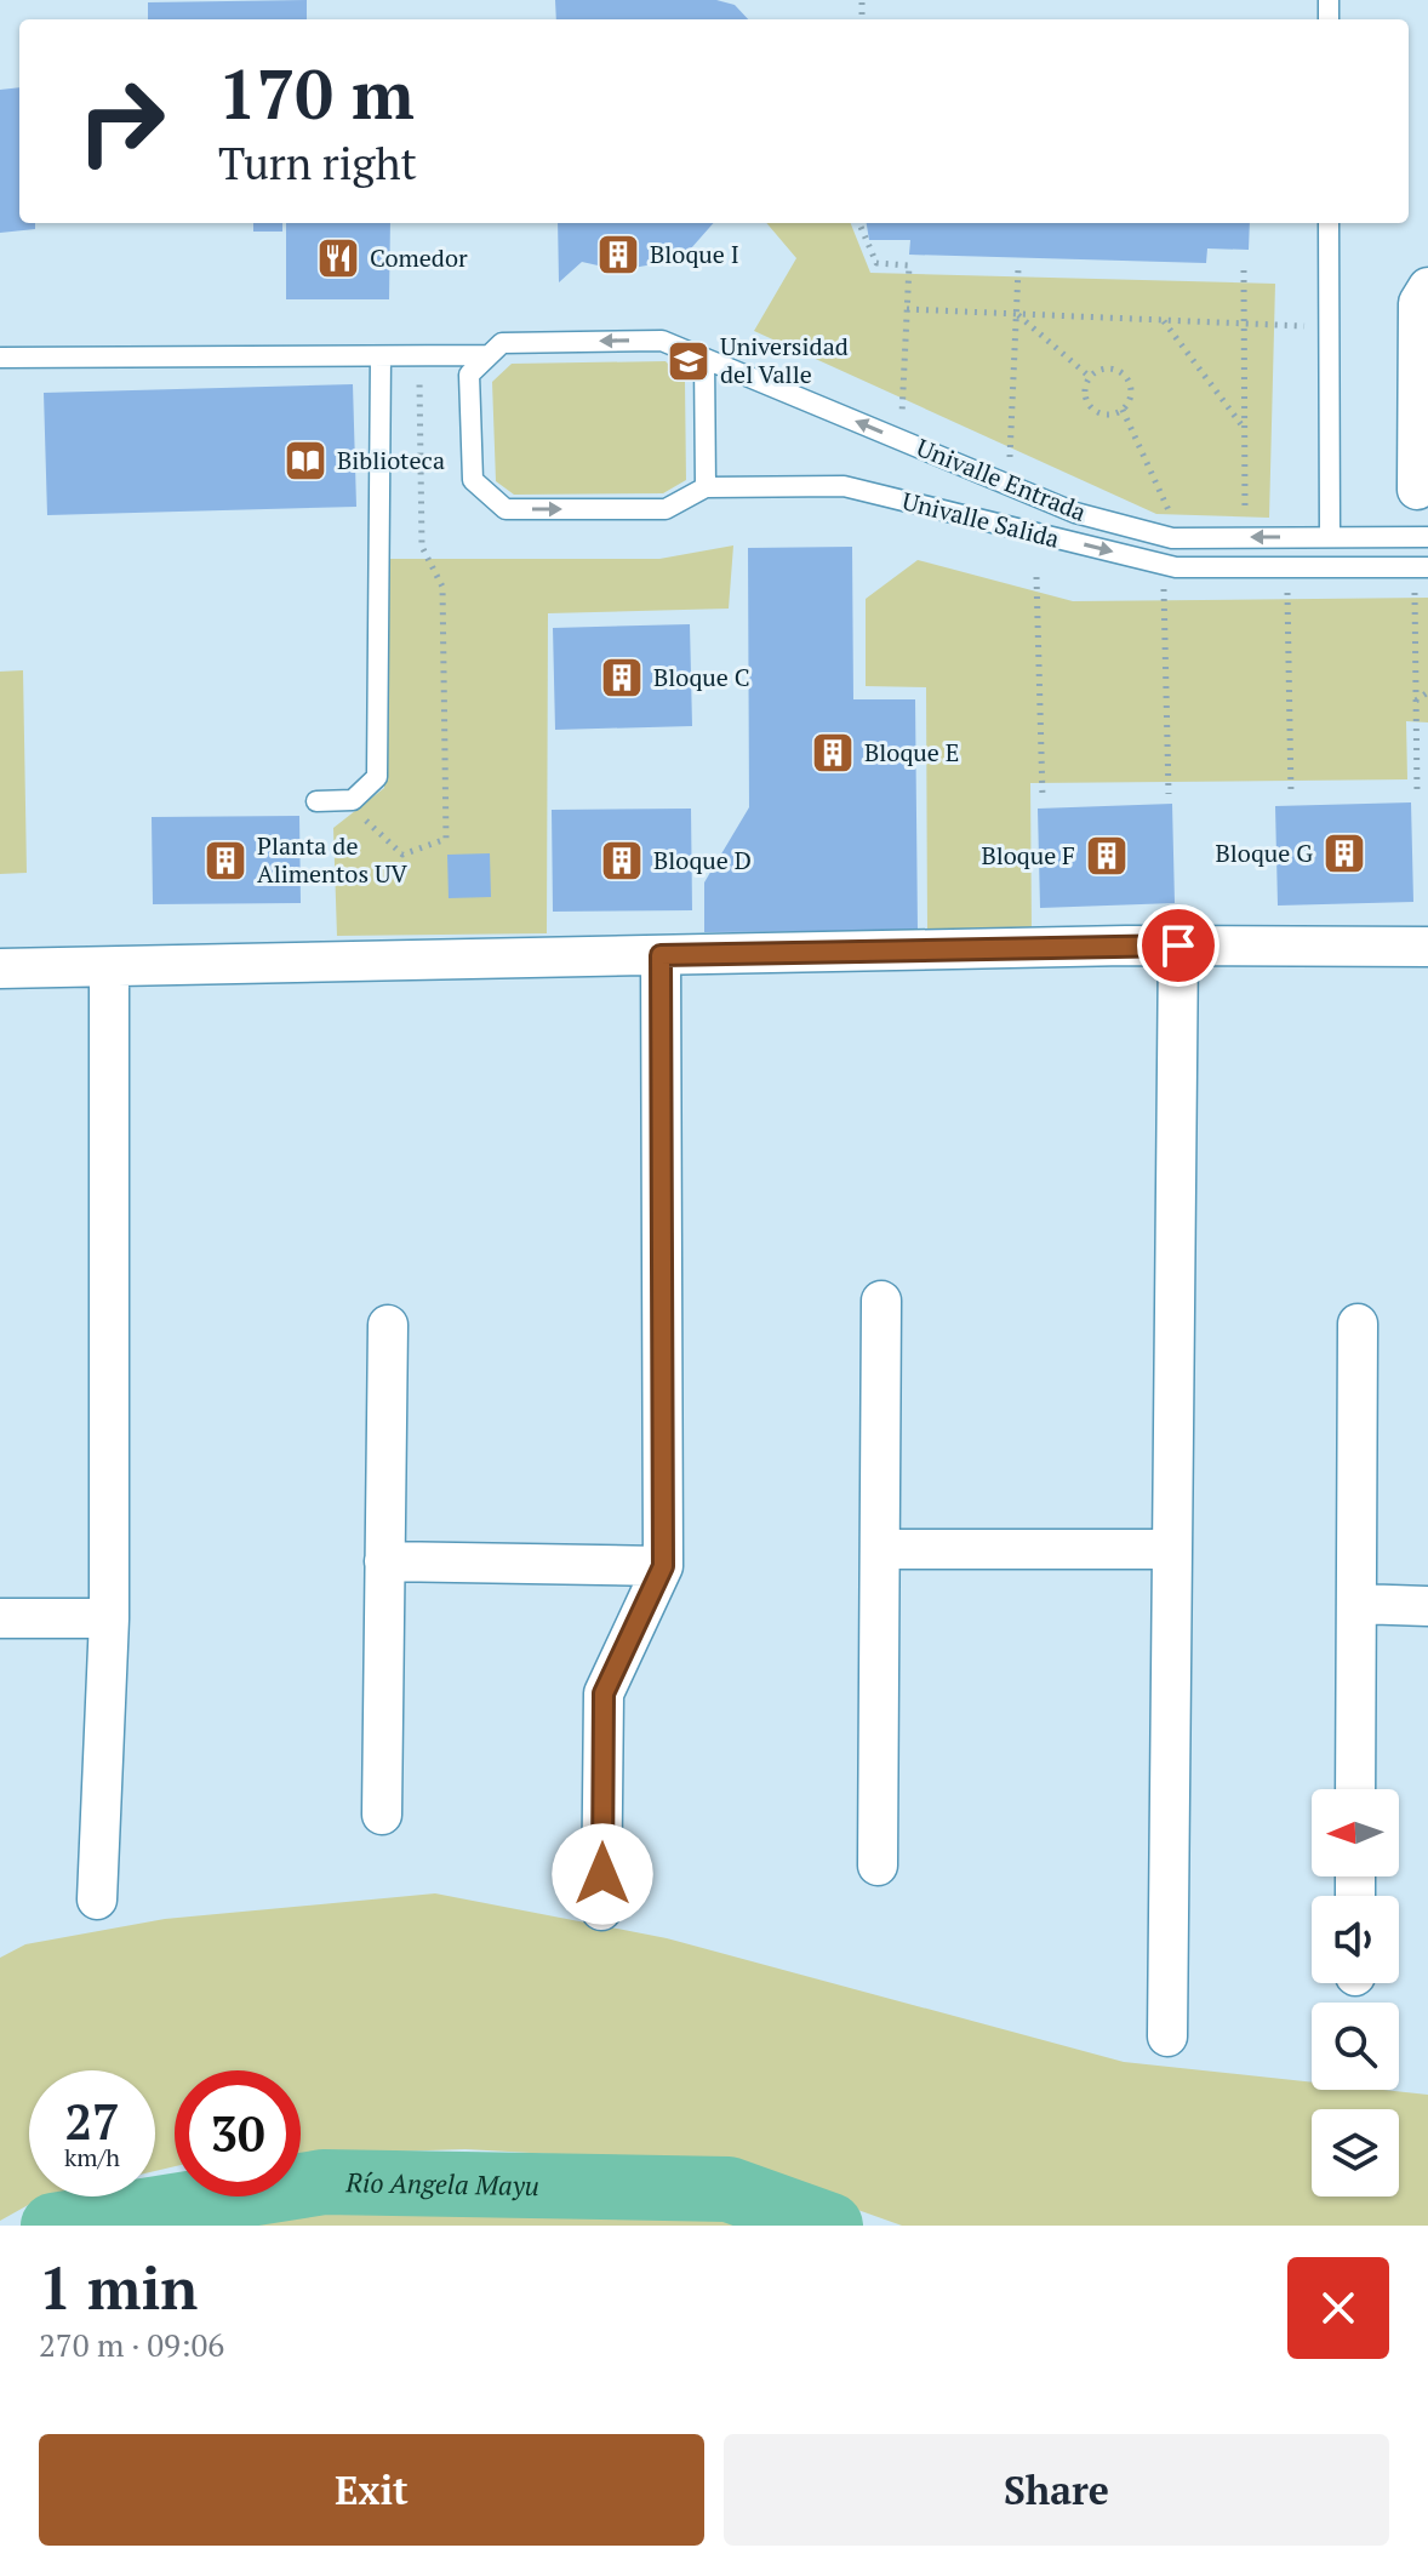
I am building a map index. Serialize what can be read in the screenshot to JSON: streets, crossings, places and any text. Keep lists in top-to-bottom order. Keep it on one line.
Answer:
{"streets":{"lane":["Univalle Entrada","Univalle Salida"]},"crossings":[["Univalle Entrada","Univalle Salida"]],"one_way":["Univalle Entrada","Univalle Salida"],"water":["Río Angela Mayu"],"places":{"building":["Bloque I","Bloque C","Bloque E","Bloque G","Bloque F","Planta de Alimentos UV","Bloque D"],"restaurant":["Comedor"],"school or university":["Universidad del Valle"],"library":["Biblioteca"]},"north":"left","page":{"turn":["170 m","Turn right"],"speed":"27 km/h","limit":"30","heading":["1 min","270 m · 09:06"],"buttons":["Exit","Share"]}}
